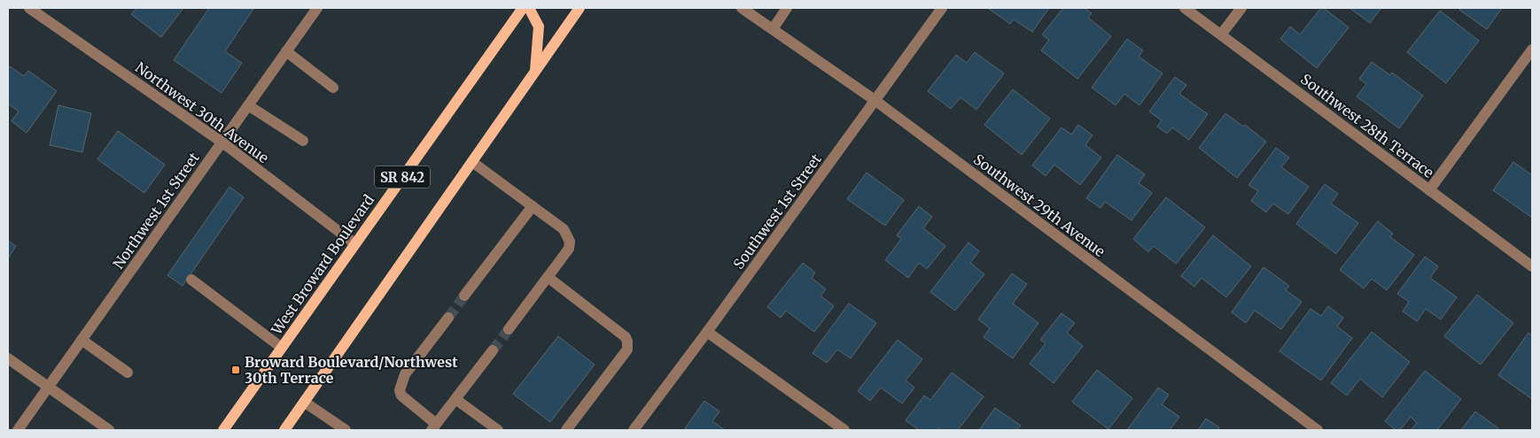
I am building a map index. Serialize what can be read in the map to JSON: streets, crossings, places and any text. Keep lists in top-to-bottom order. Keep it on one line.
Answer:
{"streets":{"main road":["SR 842","West Broward Boulevard"],"street":["Northwest 30th Avenue","Southwest 28th Terrace","Southwest 29th Avenue","Northwest 1st Street","Southwest 1st Street"]},"crossings":[["Northwest 30th Avenue","Northwest 1st Street"],["Northwest 30th Avenue","West Broward Boulevard"],["Southwest 29th Avenue","Southwest 1st Street"]],"places":{"transit":["Broward Boulevard/Northwest 30th Terrace"]}}
